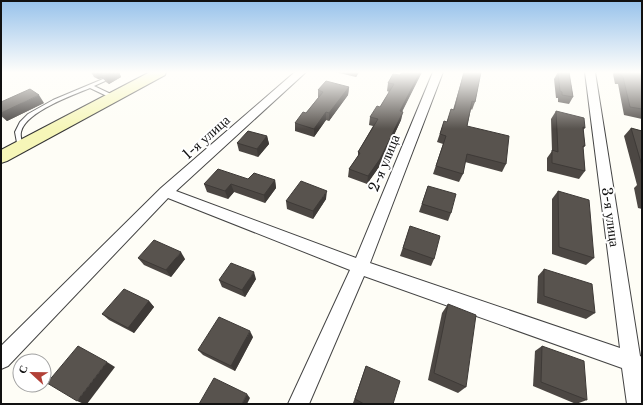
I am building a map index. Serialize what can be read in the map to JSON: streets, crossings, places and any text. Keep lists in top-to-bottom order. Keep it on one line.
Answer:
{"streets":{"street":["1-я улица","2-я улица","3-я улица"]},"north":"left"}
